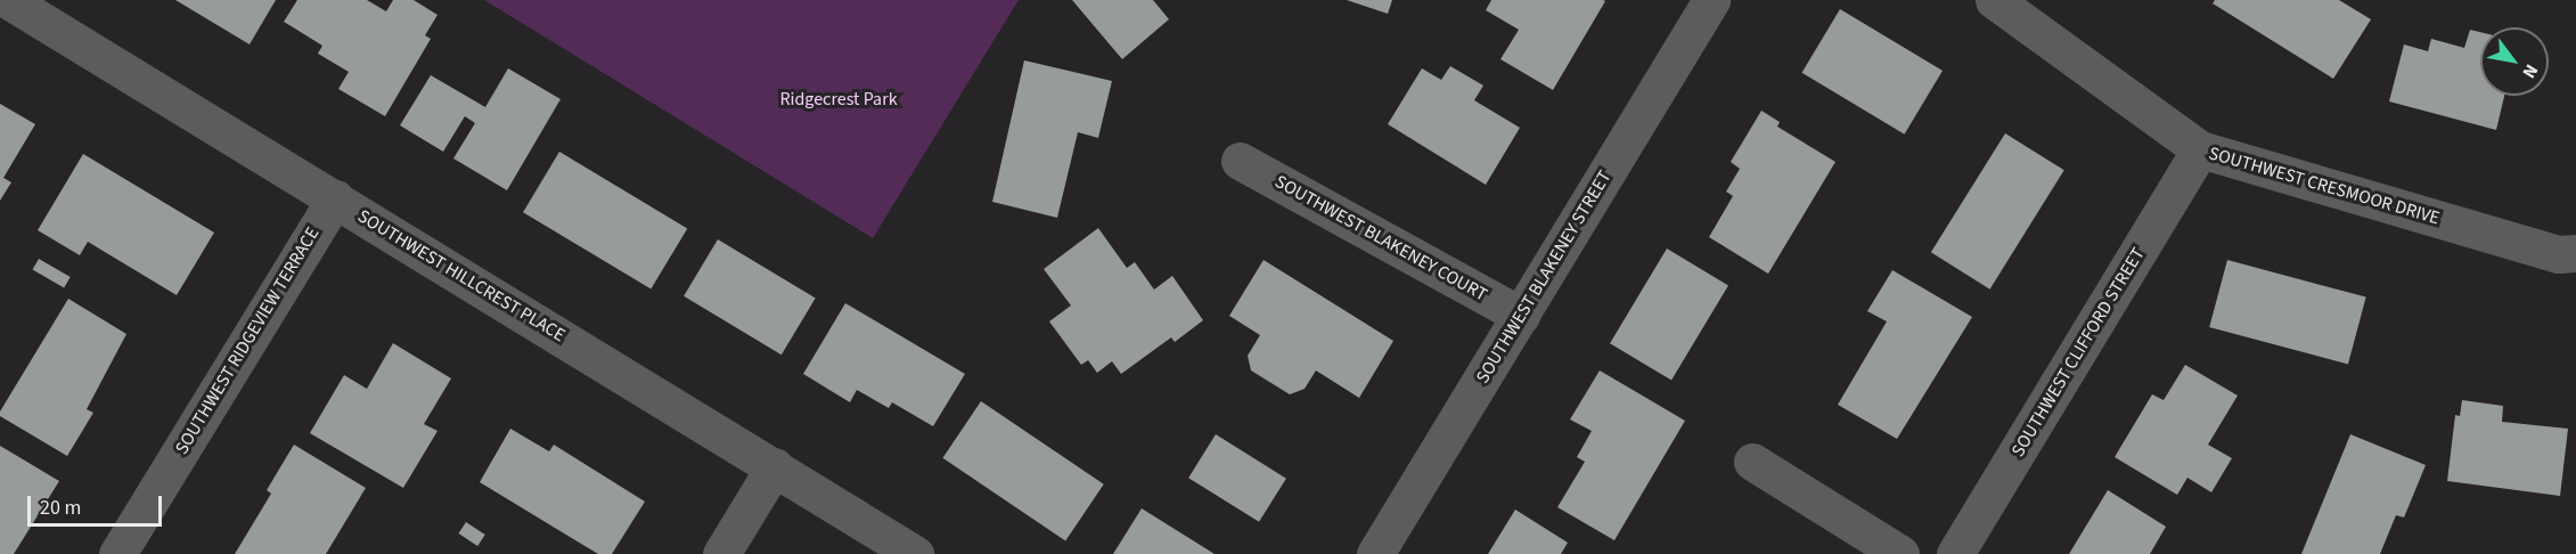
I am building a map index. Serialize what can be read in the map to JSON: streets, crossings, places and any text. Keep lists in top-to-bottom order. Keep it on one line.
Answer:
{"streets":{"street":["SOUTHWEST CRESMOOR DRIVE","SOUTHWEST BLAKENEY COURT","SOUTHWEST HILLCREST PLACE","SOUTHWEST BLAKENEY STREET","SOUTHWEST RIDGEVIEW TERRACE","SOUTHWEST CLIFFORD STREET"]},"crossings":[["SOUTHWEST CRESMOOR DRIVE","SOUTHWEST CLIFFORD STREET"],["SOUTHWEST BLAKENEY COURT","SOUTHWEST BLAKENEY STREET"],["SOUTHWEST HILLCREST PLACE","SOUTHWEST RIDGEVIEW TERRACE"]],"parks":["Ridgecrest Park"],"scale_bar":"20 m","north":"bottom right"}
